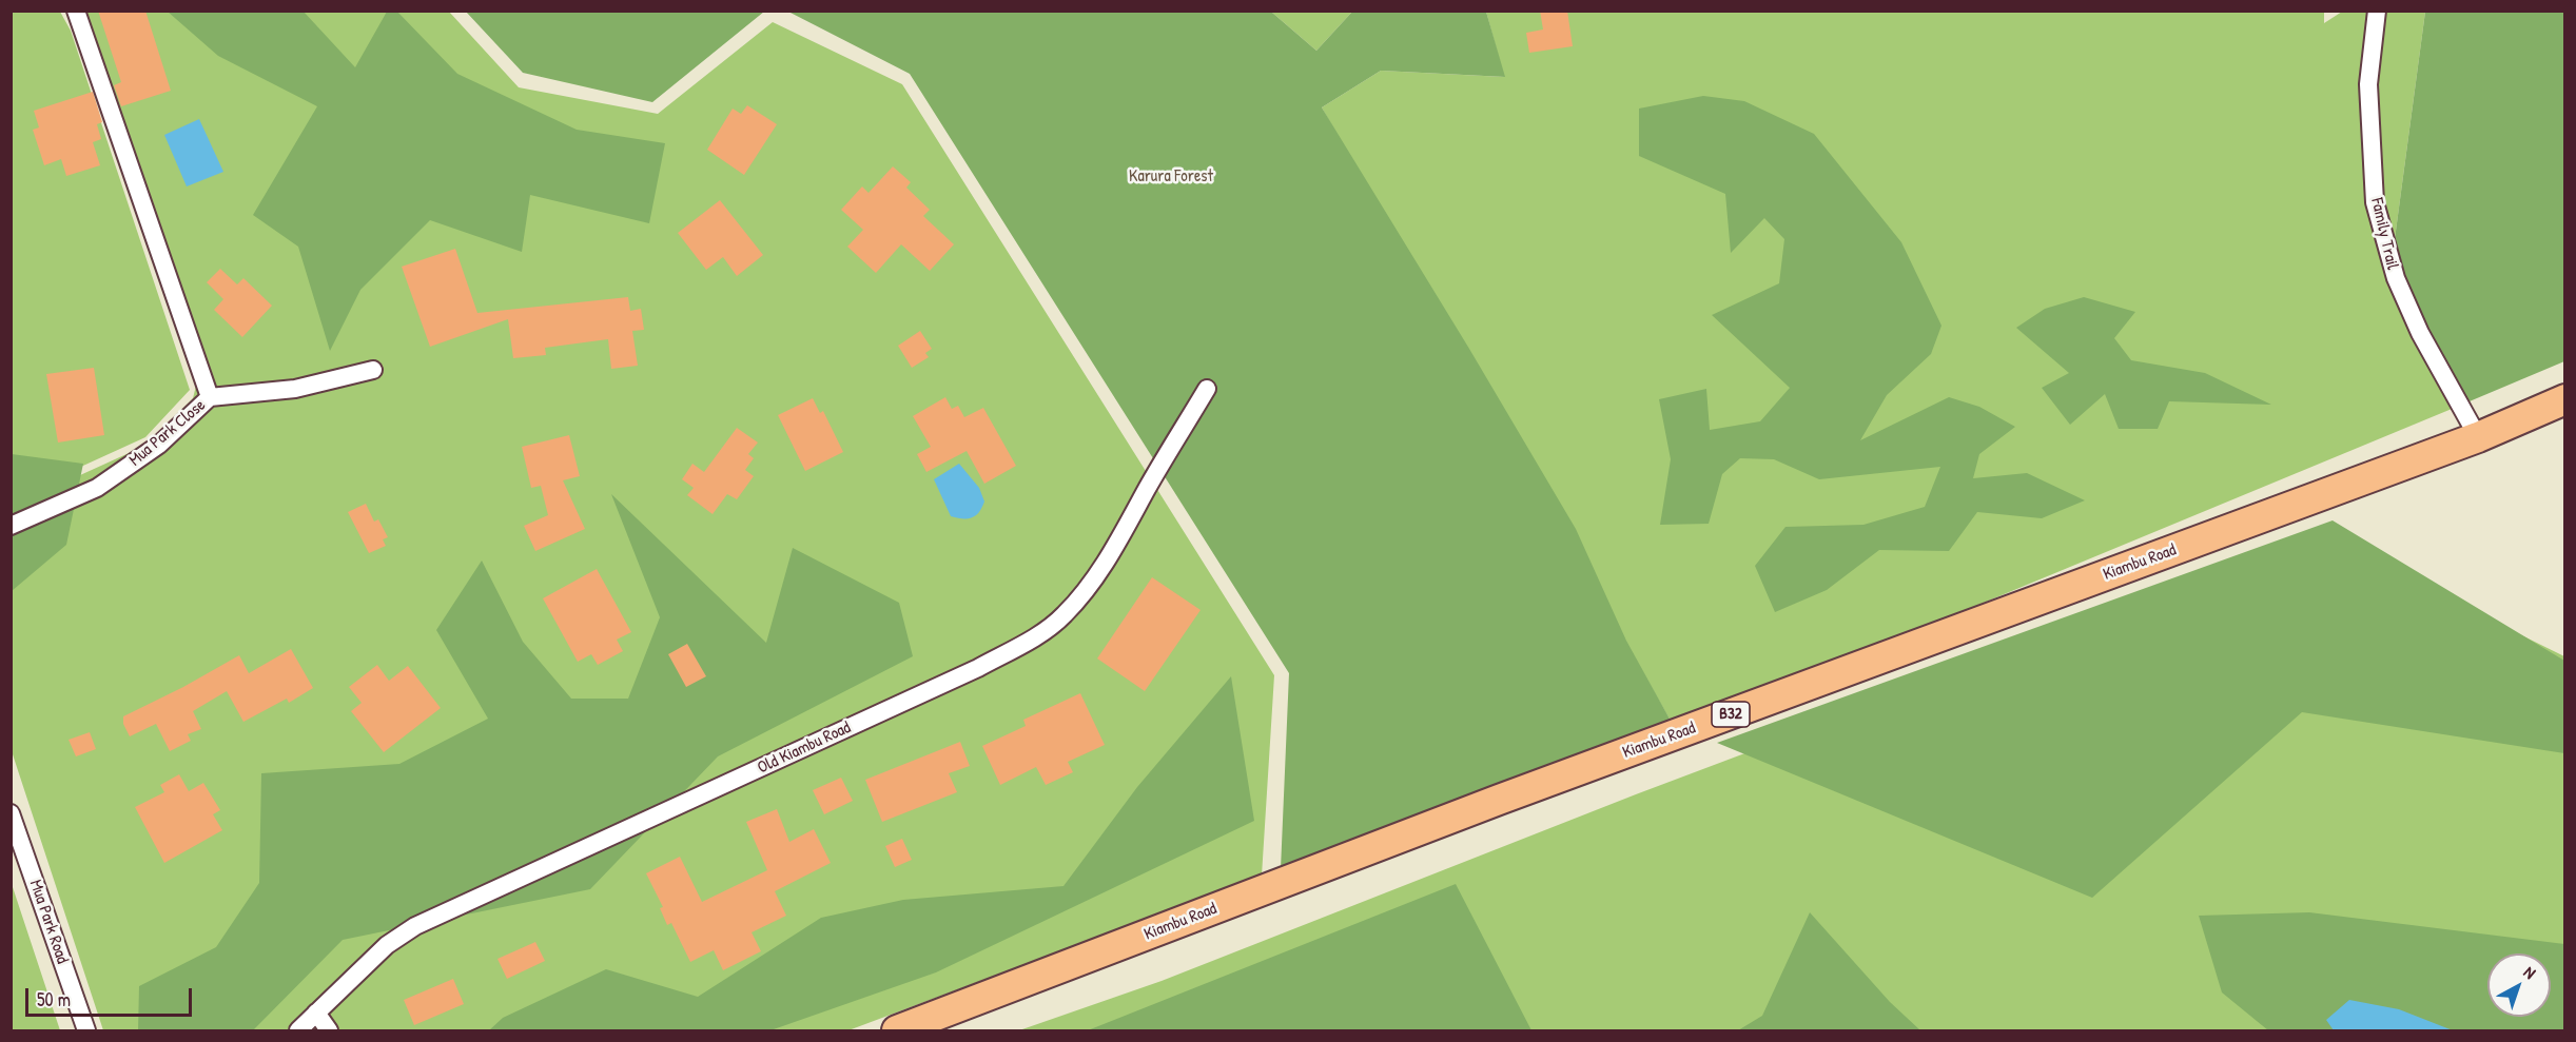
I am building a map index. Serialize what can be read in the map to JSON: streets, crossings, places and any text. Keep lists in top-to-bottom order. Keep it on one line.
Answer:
{"streets":{"highway":["Kiambu Road","B32"],"street":["Family Trail","Mua Park Close","Old Kiambu Road","Mua Park Road"]},"crossings":[["Family Trail","Kiambu Road"]],"parks":["Karura Forest"],"scale_bar":"50 m","north":"top right"}
